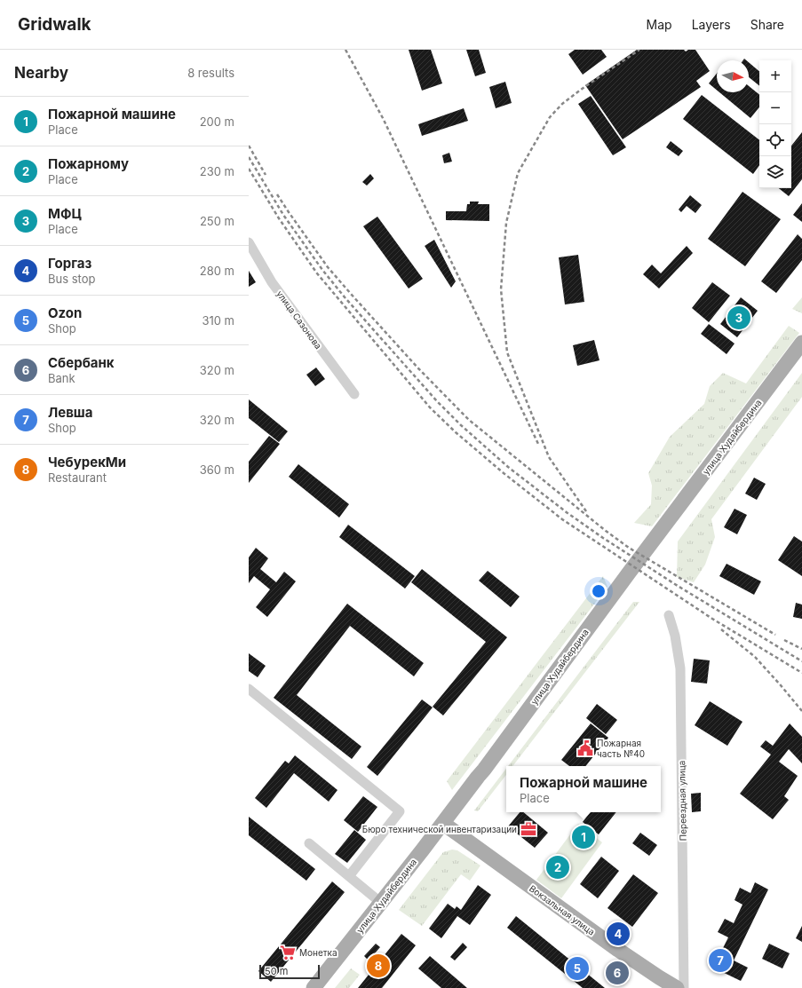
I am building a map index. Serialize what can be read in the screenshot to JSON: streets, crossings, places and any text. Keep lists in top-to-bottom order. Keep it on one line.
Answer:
{"streets":{"main road":["улица Худайбердина","Вокзальная улица"],"street":["улица Сазонова","Переездная улица"]},"crossings":[["улица Худайбердина","Вокзальная улица"]],"places":{"public building":["Пожарная часть №40"],"office":["Бюро технической инвентаризации"],"supermarket":["Монетка"]},"scale_bar":"50 m","north":"right","page":{"header":"Gridwalk","nav":["Map","Layers","Share"],"heading":["Nearby","8 results"],"map_buttons":["+","−"],"list":[{"mark":"1","name":"Пожарной машине","note":"Place","value":"200 m"},{"mark":"2","name":"Пожарному","note":"Place","value":"230 m"},{"mark":"3","name":"МФЦ","note":"Place","value":"250 m"},{"mark":"4","name":"Горгаз","note":"Bus stop","value":"280 m"},{"mark":"5","name":"Ozon","note":"Shop","value":"310 m"},{"mark":"6","name":"Сбербанк","note":"Bank","value":"320 m"},{"mark":"7","name":"Левша","note":"Shop","value":"320 m"},{"mark":"8","name":"ЧебурекМи","note":"Restaurant","value":"360 m"}],"pins":["3","1","2","4","7","8","5","6"],"popup":["Пожарной машине","Place"],"scale":"50 m"}}
